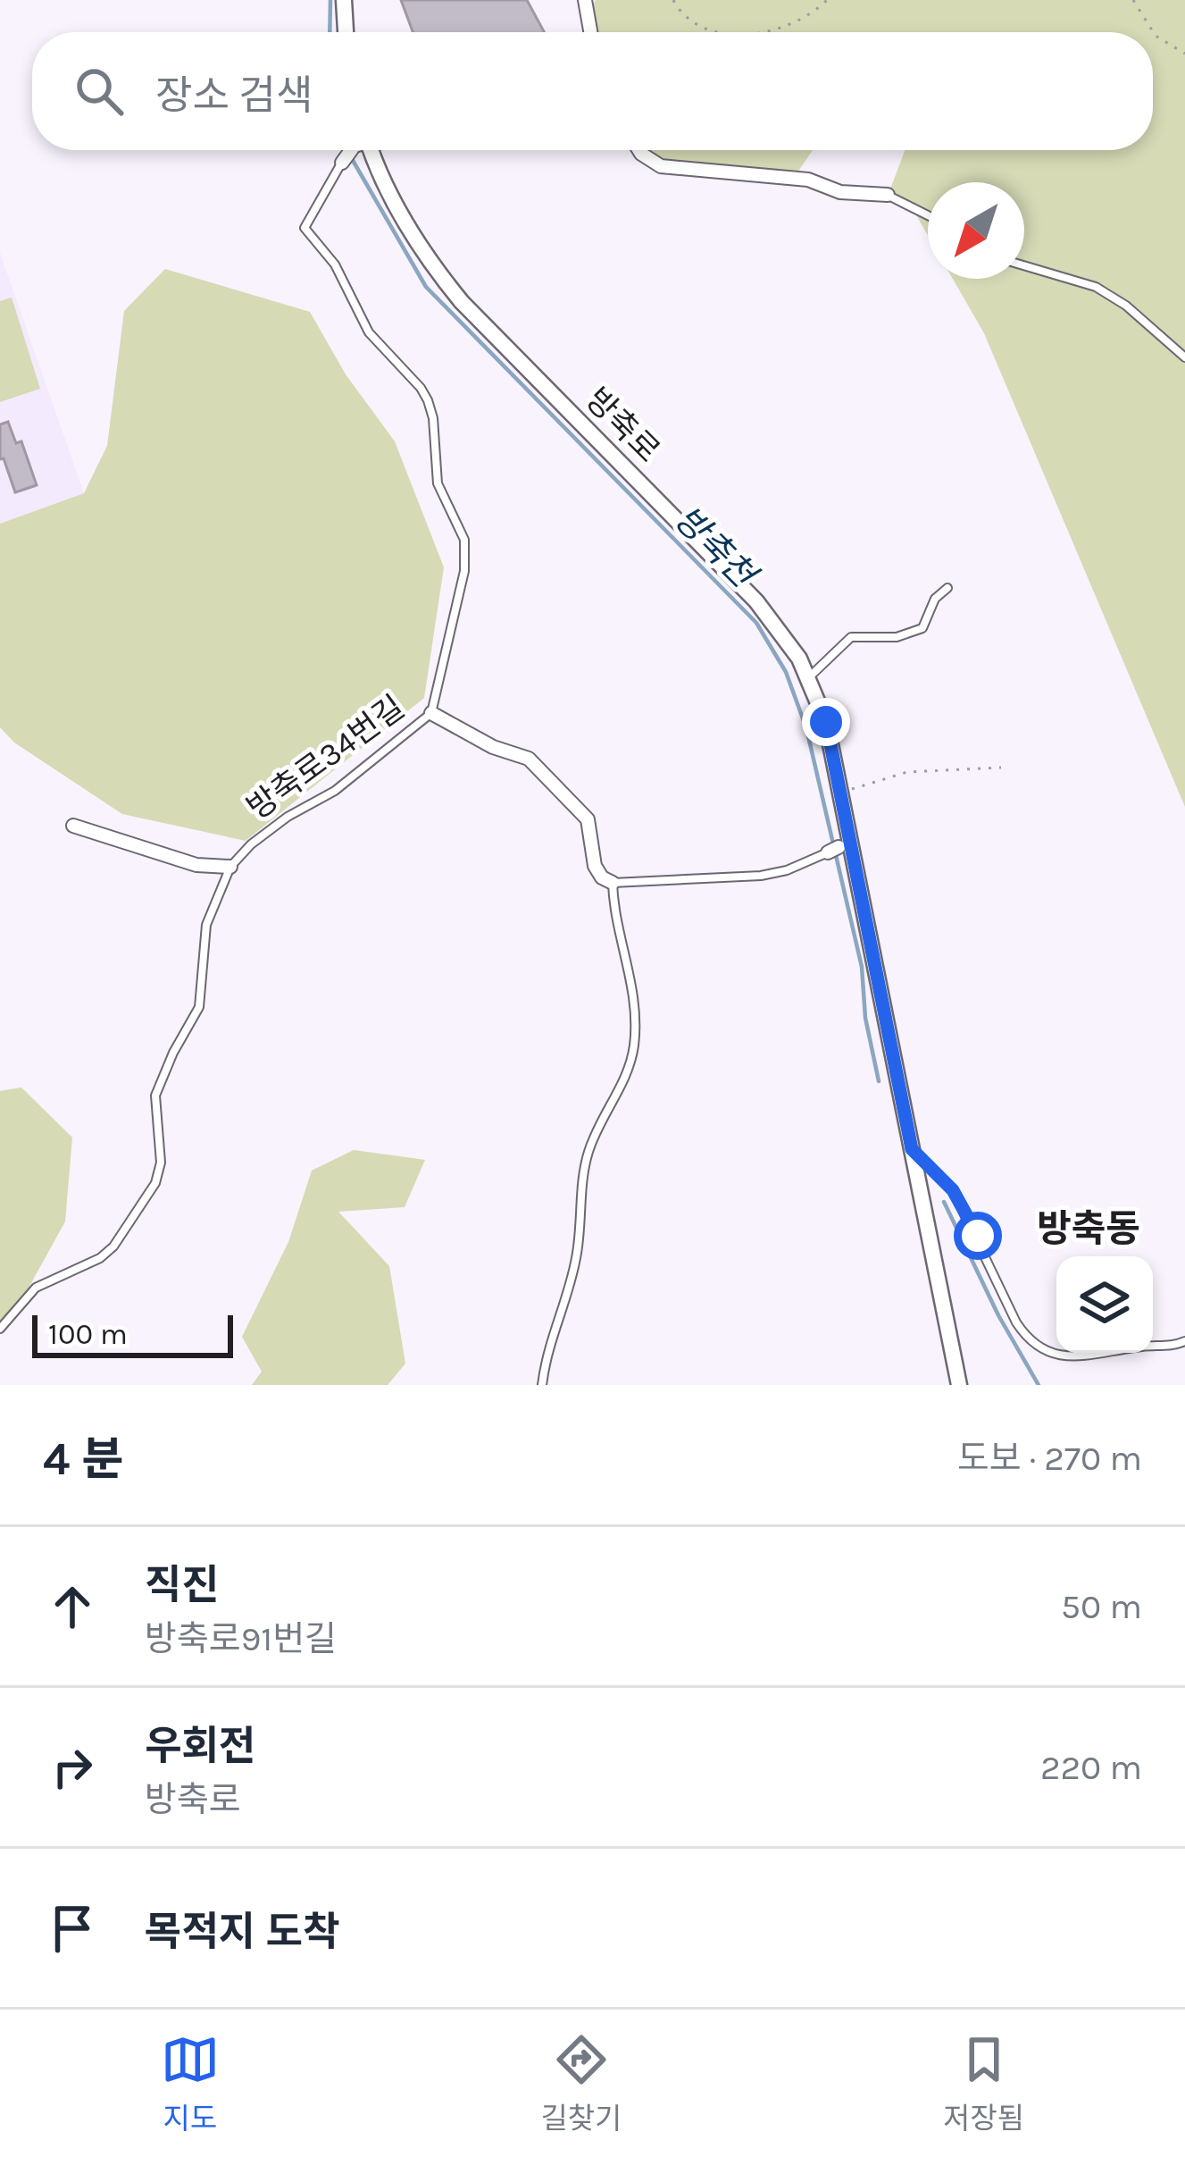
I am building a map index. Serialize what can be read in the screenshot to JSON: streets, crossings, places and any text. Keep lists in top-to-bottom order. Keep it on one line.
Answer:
{"streets":{"street":["방축로","방축로34번길"]},"districts":["방축동"],"water":["방축천"],"scale_bar":"100 m","north":"bottom left","page":{"search":"장소 검색","scale":"100 m","heading":["4 분","도보 · 270 m"],"list":[["직진","방축로91번길","50 m"],["우회전","방축로","220 m"],"목적지 도착"],"nav":["지도","길찾기","저장됨"]}}
